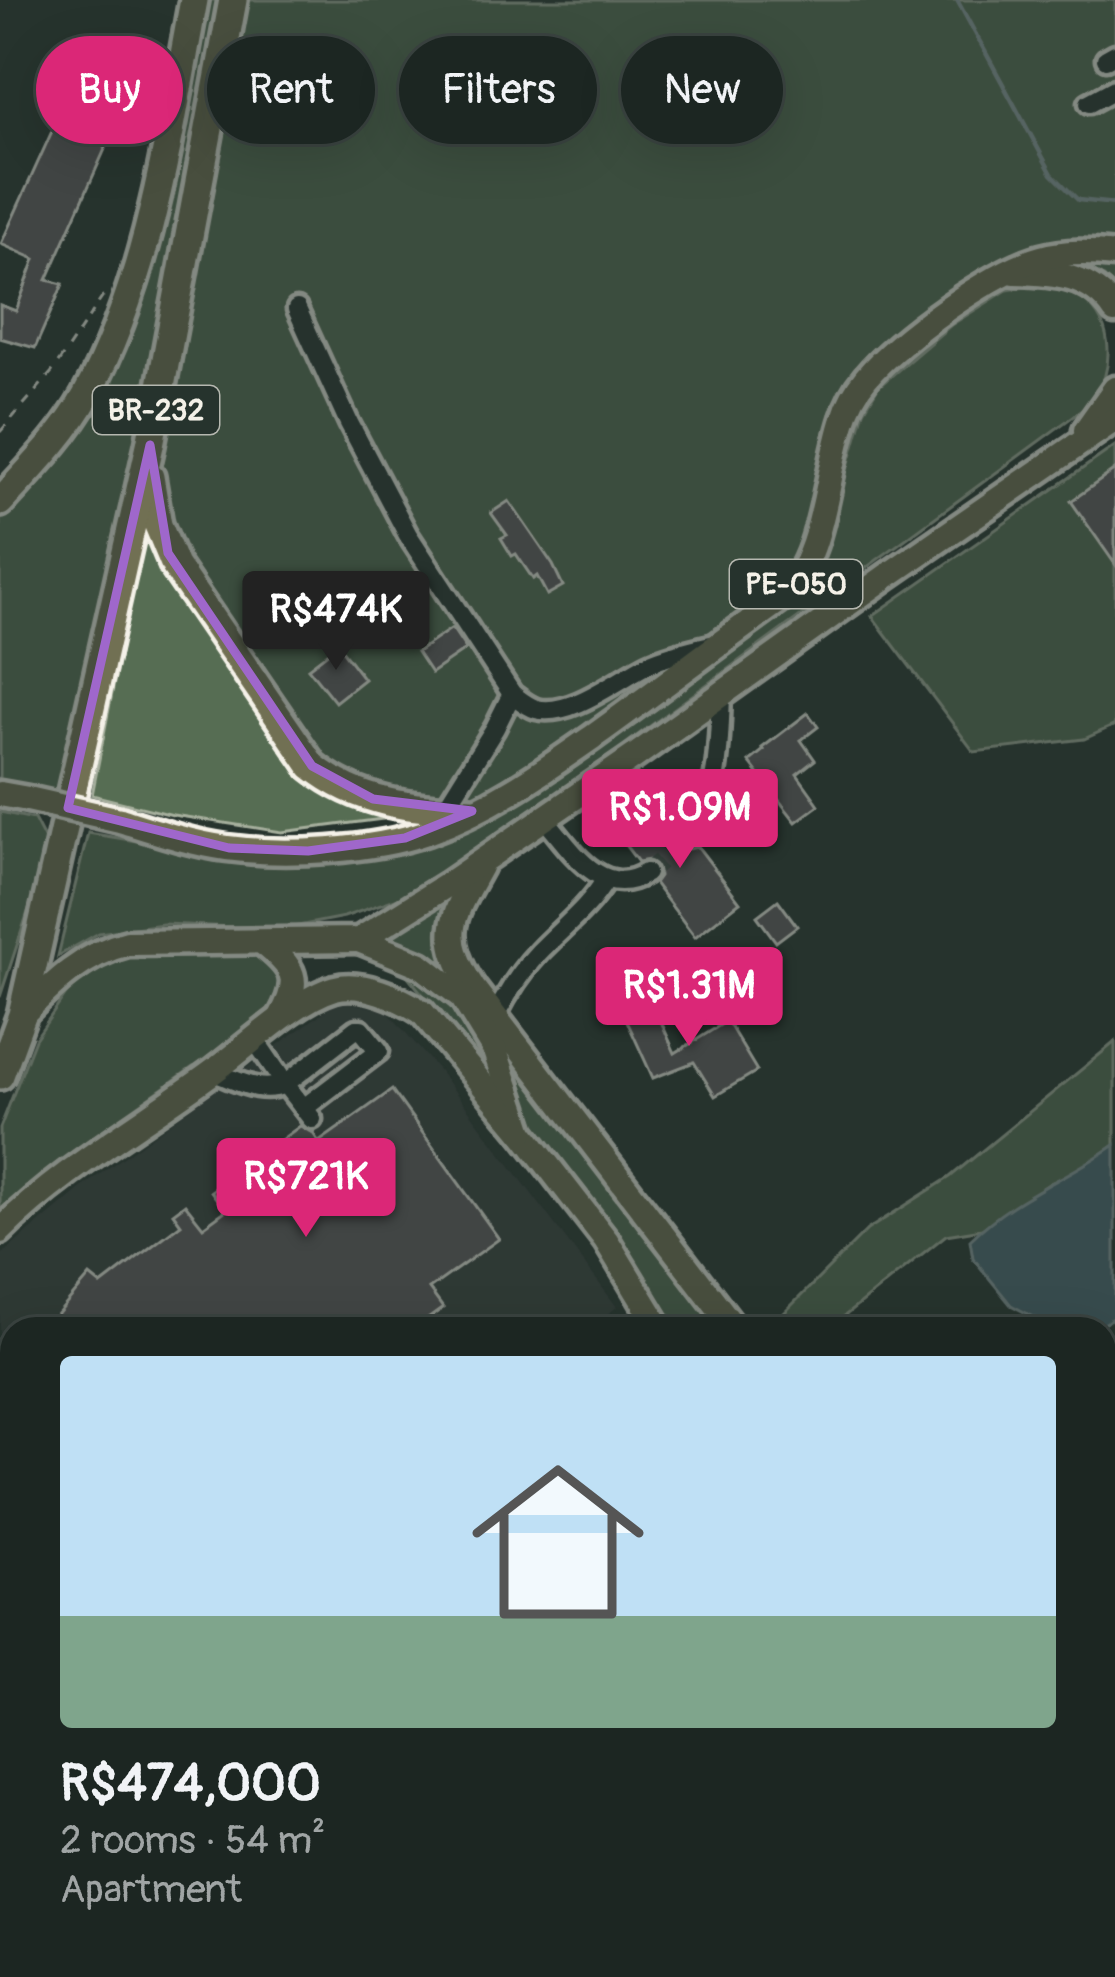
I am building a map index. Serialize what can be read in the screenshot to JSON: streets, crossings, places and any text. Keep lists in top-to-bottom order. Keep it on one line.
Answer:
{"streets":{"highway":["BR-232"],"main road":["PE-050"]},"page":{"chip":["Buy","Rent","Filters","New"],"price":["R$474K","R$1.09M","R$1.31M","R$721K"],"list":[{"name":"R$474,000","note":"2 rooms · 54 m² · Apartment"}]}}
